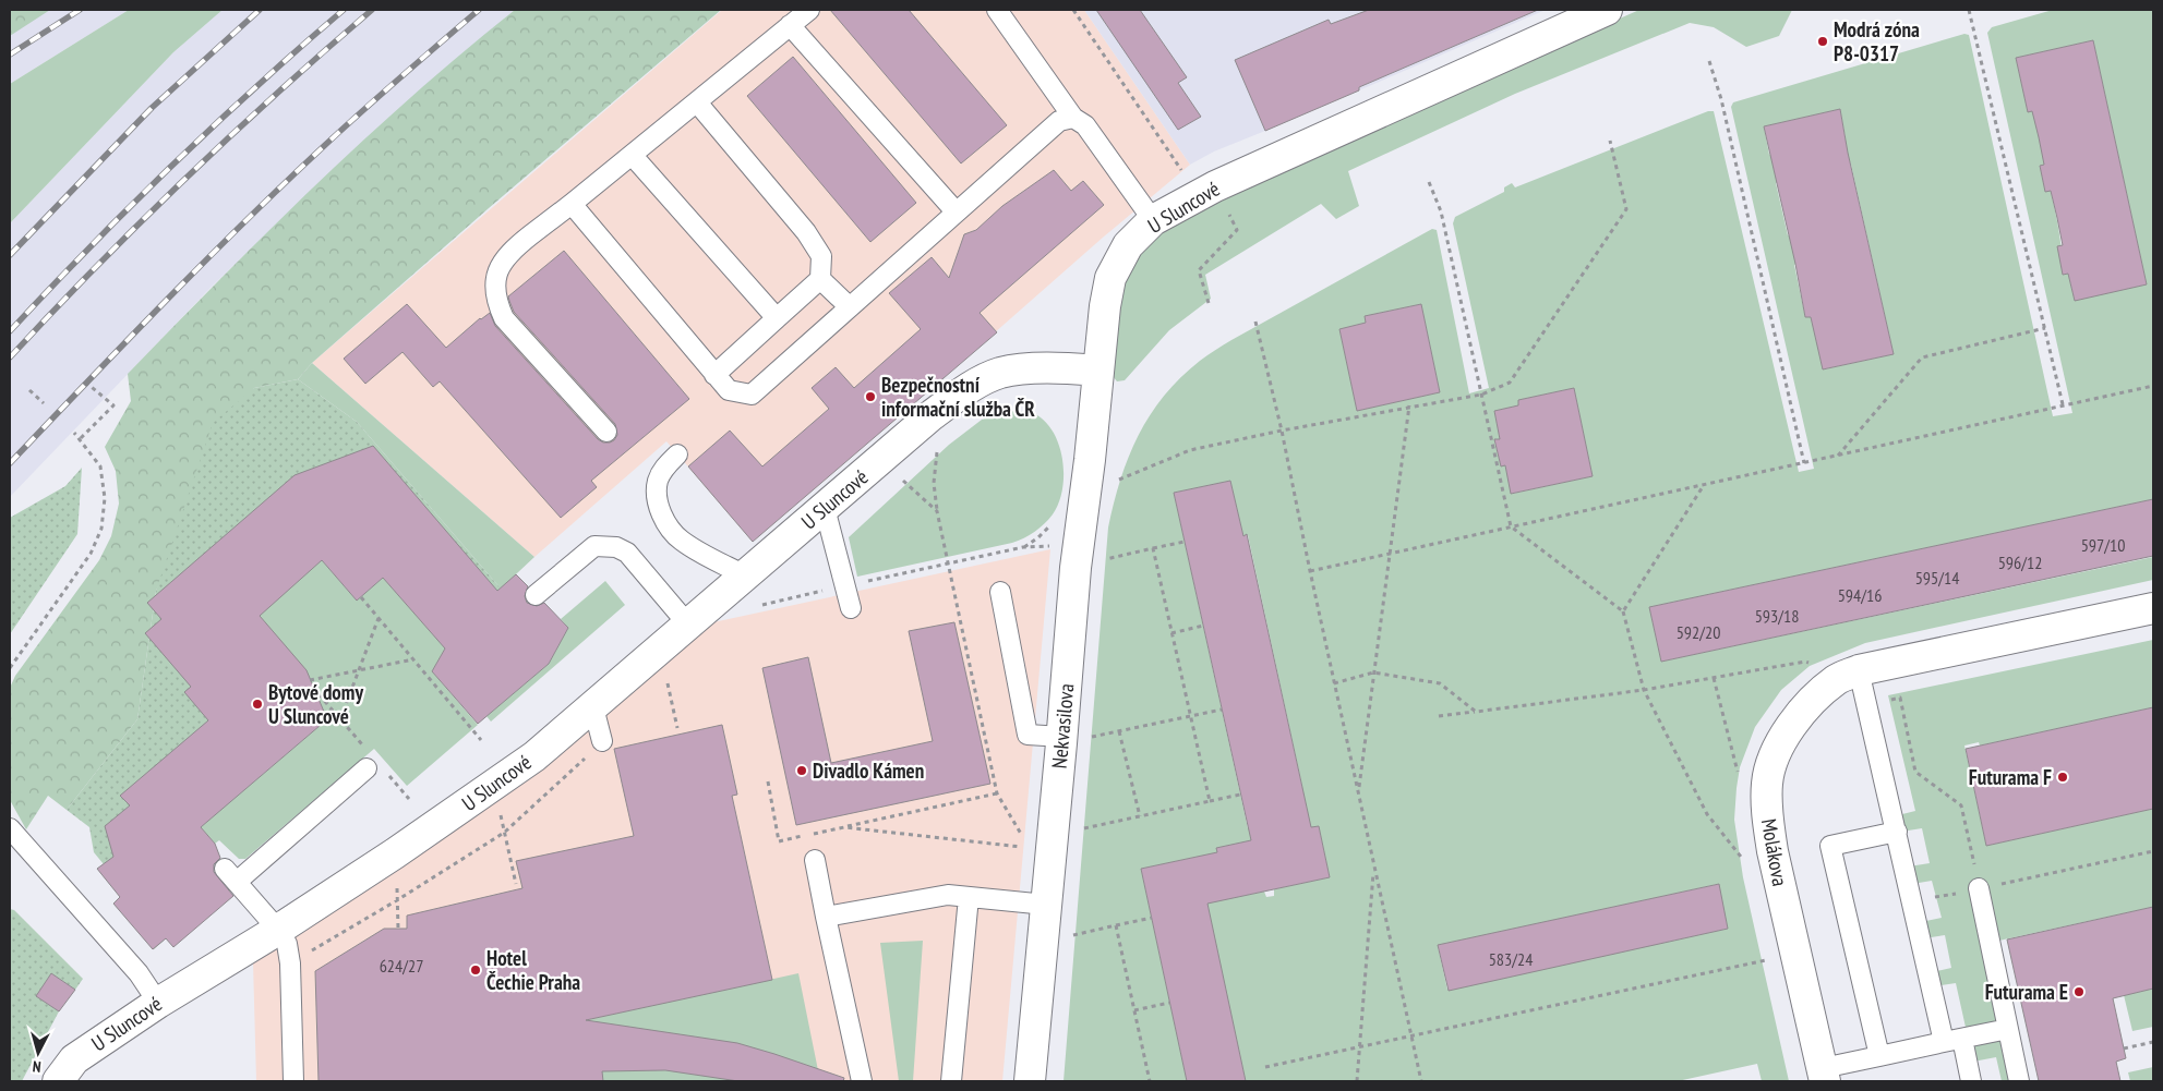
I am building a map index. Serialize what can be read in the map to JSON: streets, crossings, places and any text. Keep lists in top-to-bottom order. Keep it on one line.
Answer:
{"streets":{"street":["U Sluncové","Nekvasilova","Molákova"]},"crossings":[["U Sluncové","Nekvasilova"]],"places":["Modrá zóna P8-0317","Bezpečnostní informační služba ČR","Bytové domy U Sluncové","Divadlo Kámen","Futurama F","Hotel Čechie Praha","Futurama E"],"house_numbers":["597/10","596/12","595/14","594/16","593/18","592/20","583/24","624/27"],"north":"bottom"}
